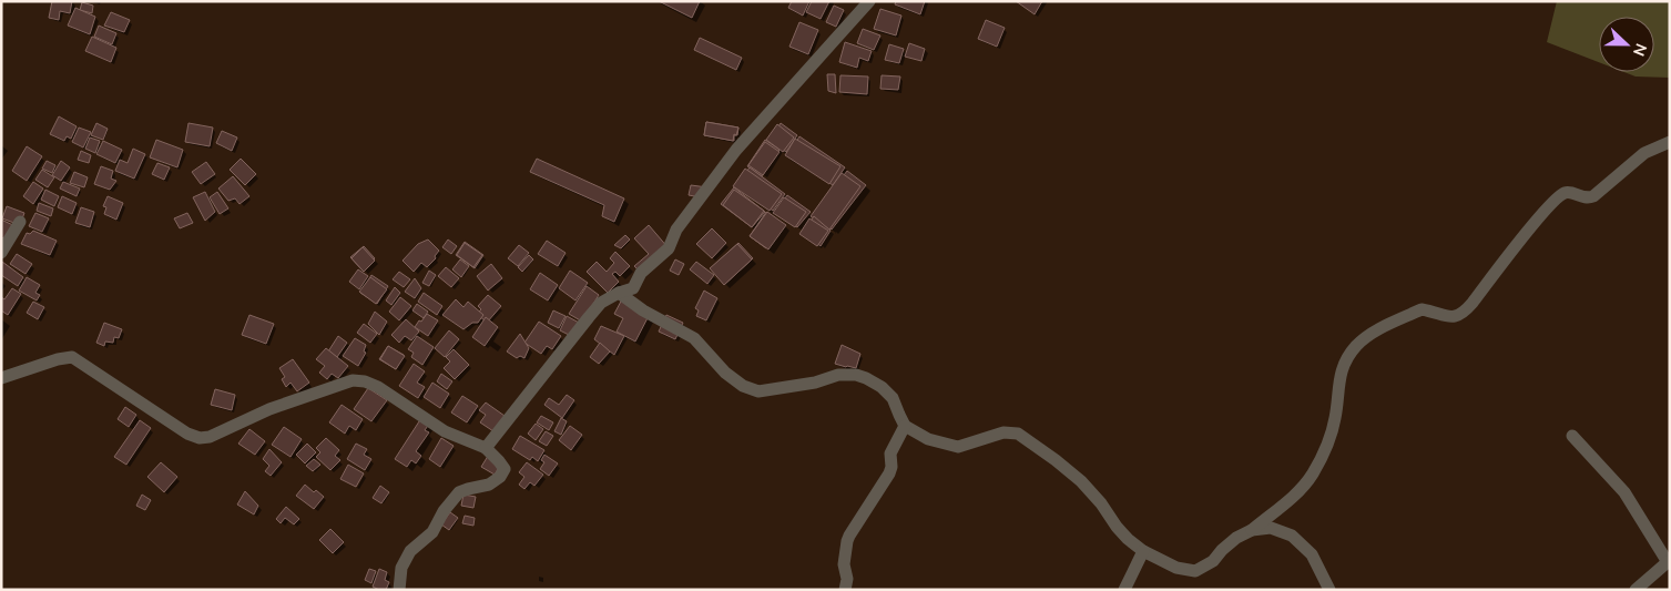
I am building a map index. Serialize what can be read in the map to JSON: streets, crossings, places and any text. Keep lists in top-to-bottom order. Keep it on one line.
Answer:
{"north":"right"}
